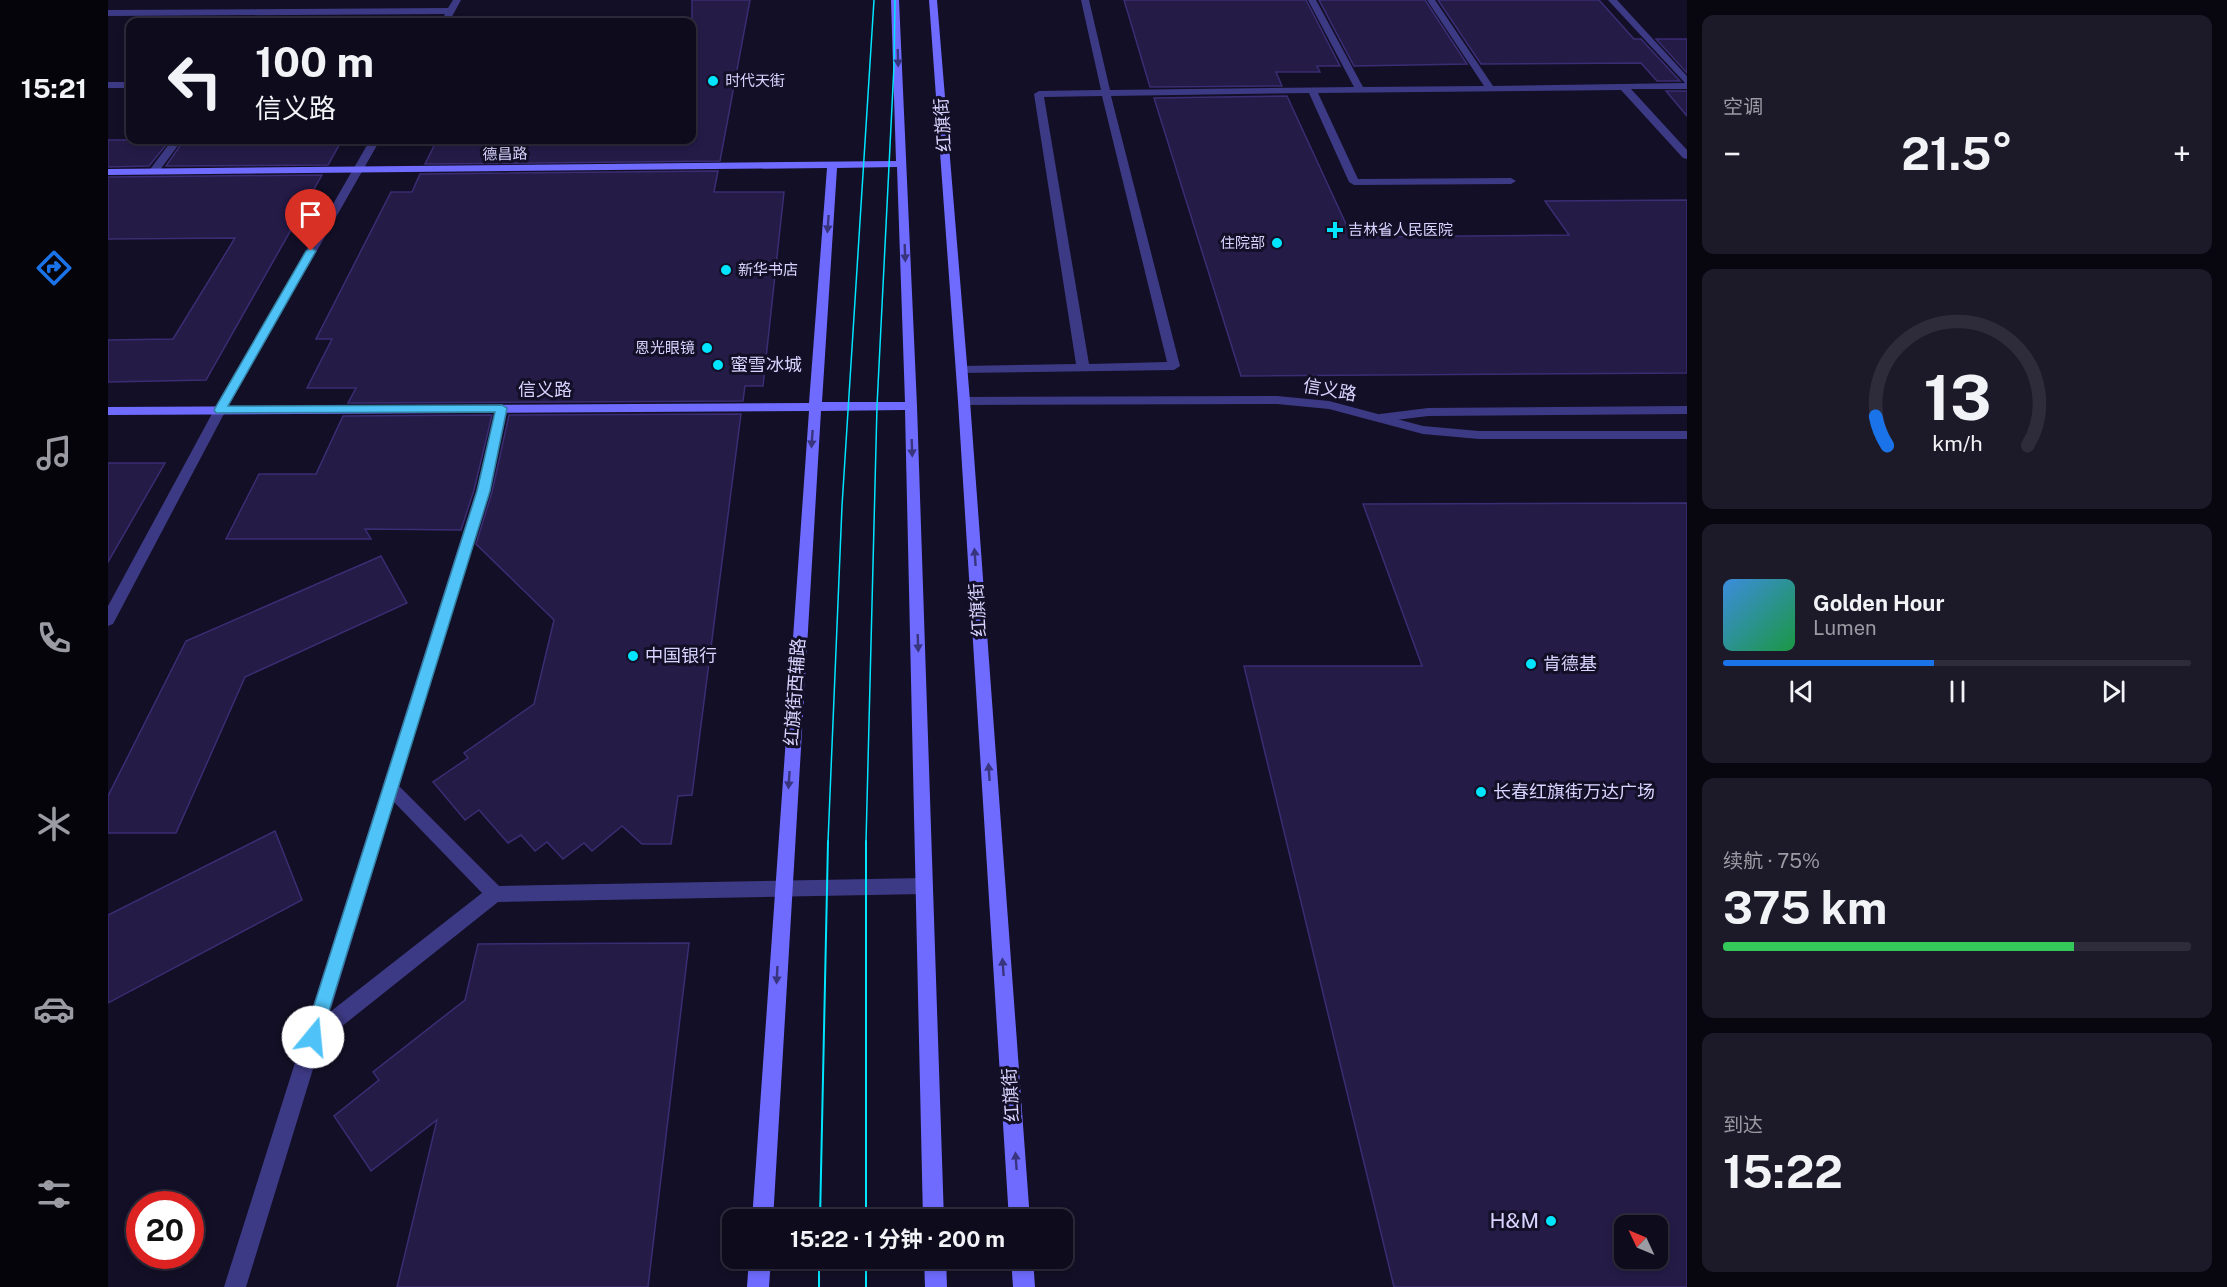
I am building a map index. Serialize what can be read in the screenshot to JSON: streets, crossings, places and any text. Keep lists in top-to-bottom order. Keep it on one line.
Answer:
{"streets":{"main road":["红旗街","德昌路","信义路","红旗街西辅路"]},"crossings":[["红旗街","信义路"],["德昌路","红旗街西辅路"],["信义路","红旗街西辅路"]],"places":{"other":["时代天街","住院部","新华书店","恩光眼镜","蜜雪冰城","中国银行","肯德基","长春红旗街万达广场","H&M"],"health":["吉林省人民医院"]},"north":"top left","page":{"tabs":"15:21","tile":["空调",["续航 · 75%","375 km"],["到达","15:22"]],"turn":["100 m","信义路"],"heat":["−","21.5°","+"],"song":["Golden Hour","Lumen"],"limit":"20","trip":"15:22 · 1 分钟 · 200 m","gauge":["13","km/h"]}}
